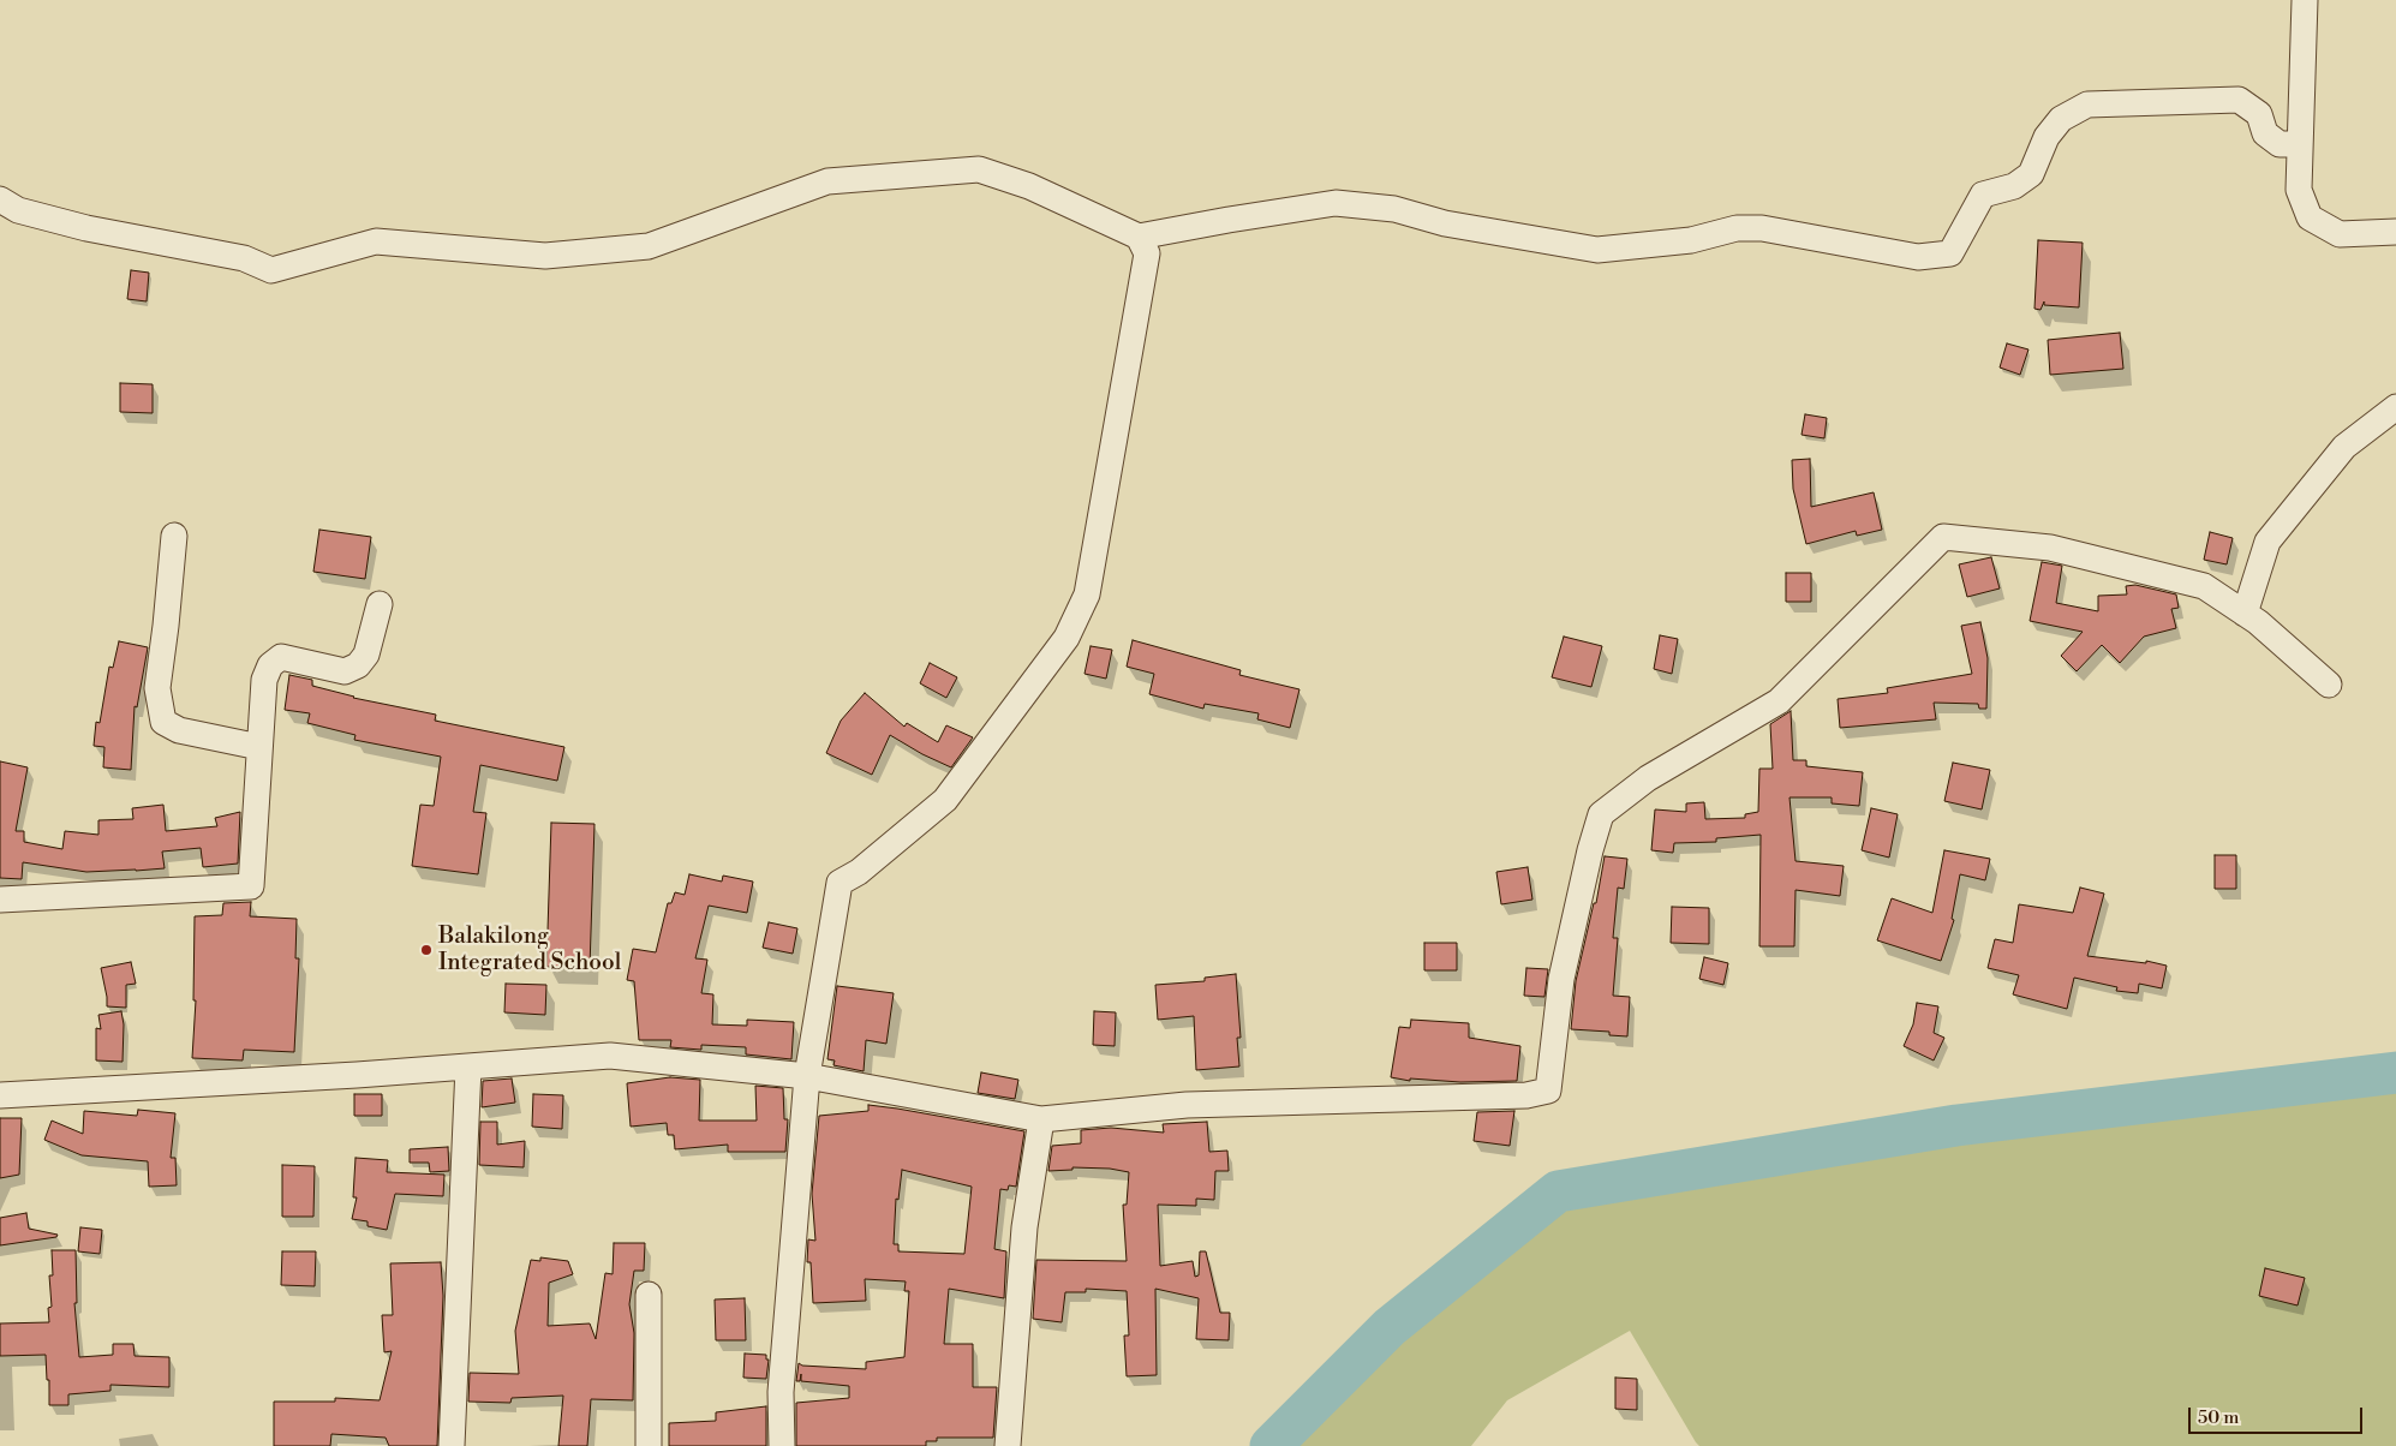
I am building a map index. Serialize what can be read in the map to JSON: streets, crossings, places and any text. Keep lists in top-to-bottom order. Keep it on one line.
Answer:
{"places":["Balakilong Integrated School"],"scale_bar":"50 m"}
